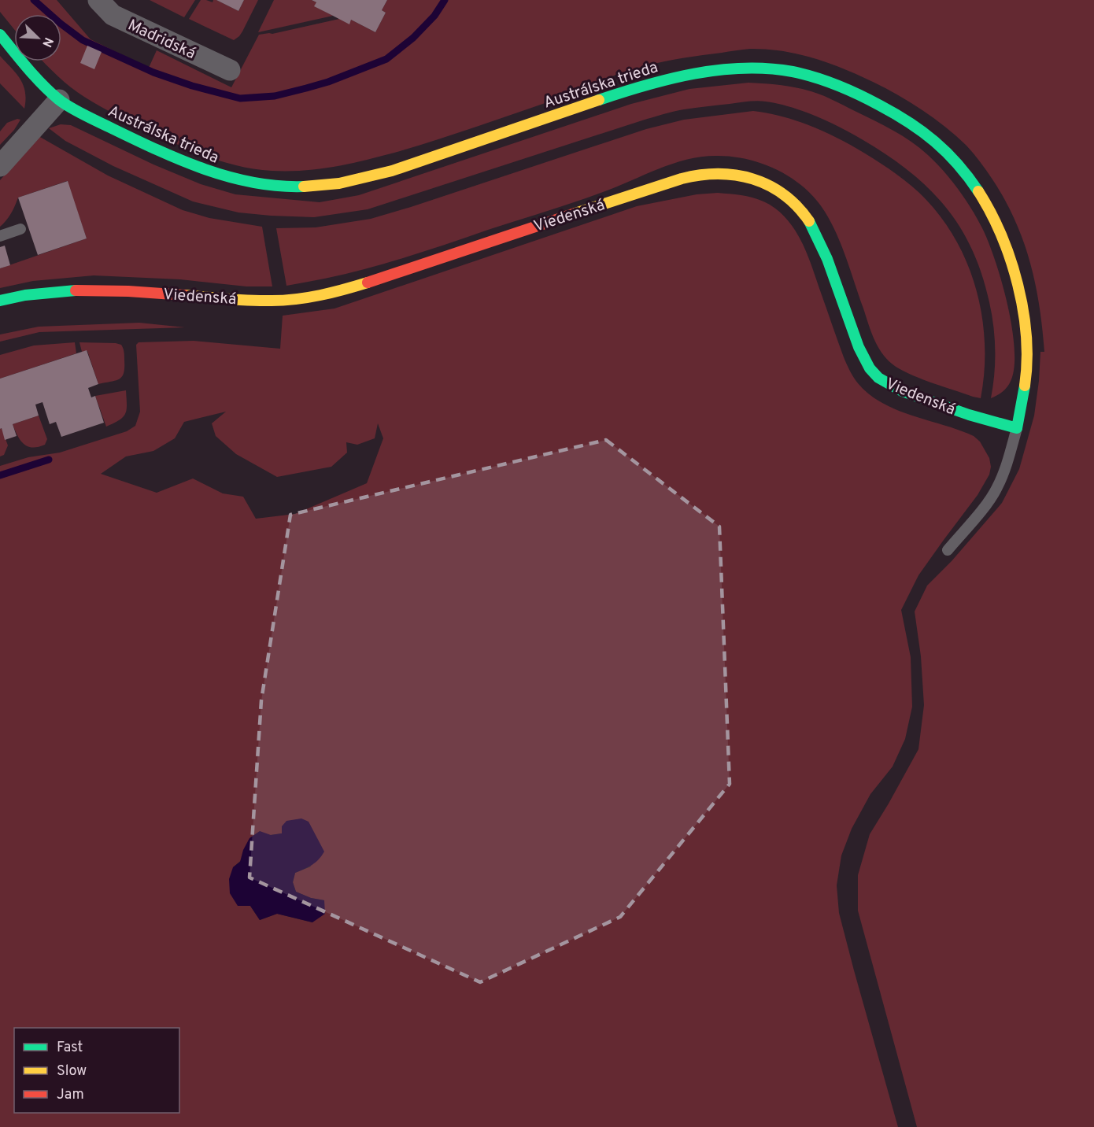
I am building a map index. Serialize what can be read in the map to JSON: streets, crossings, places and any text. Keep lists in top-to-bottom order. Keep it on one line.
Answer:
{"streets":{"street":["Madridská","Austrálska trieda","Viedenská"]},"crossings":[["Austrálska trieda","Viedenská"]],"legend":["Fast","Slow","Jam"],"north":"bottom right"}
